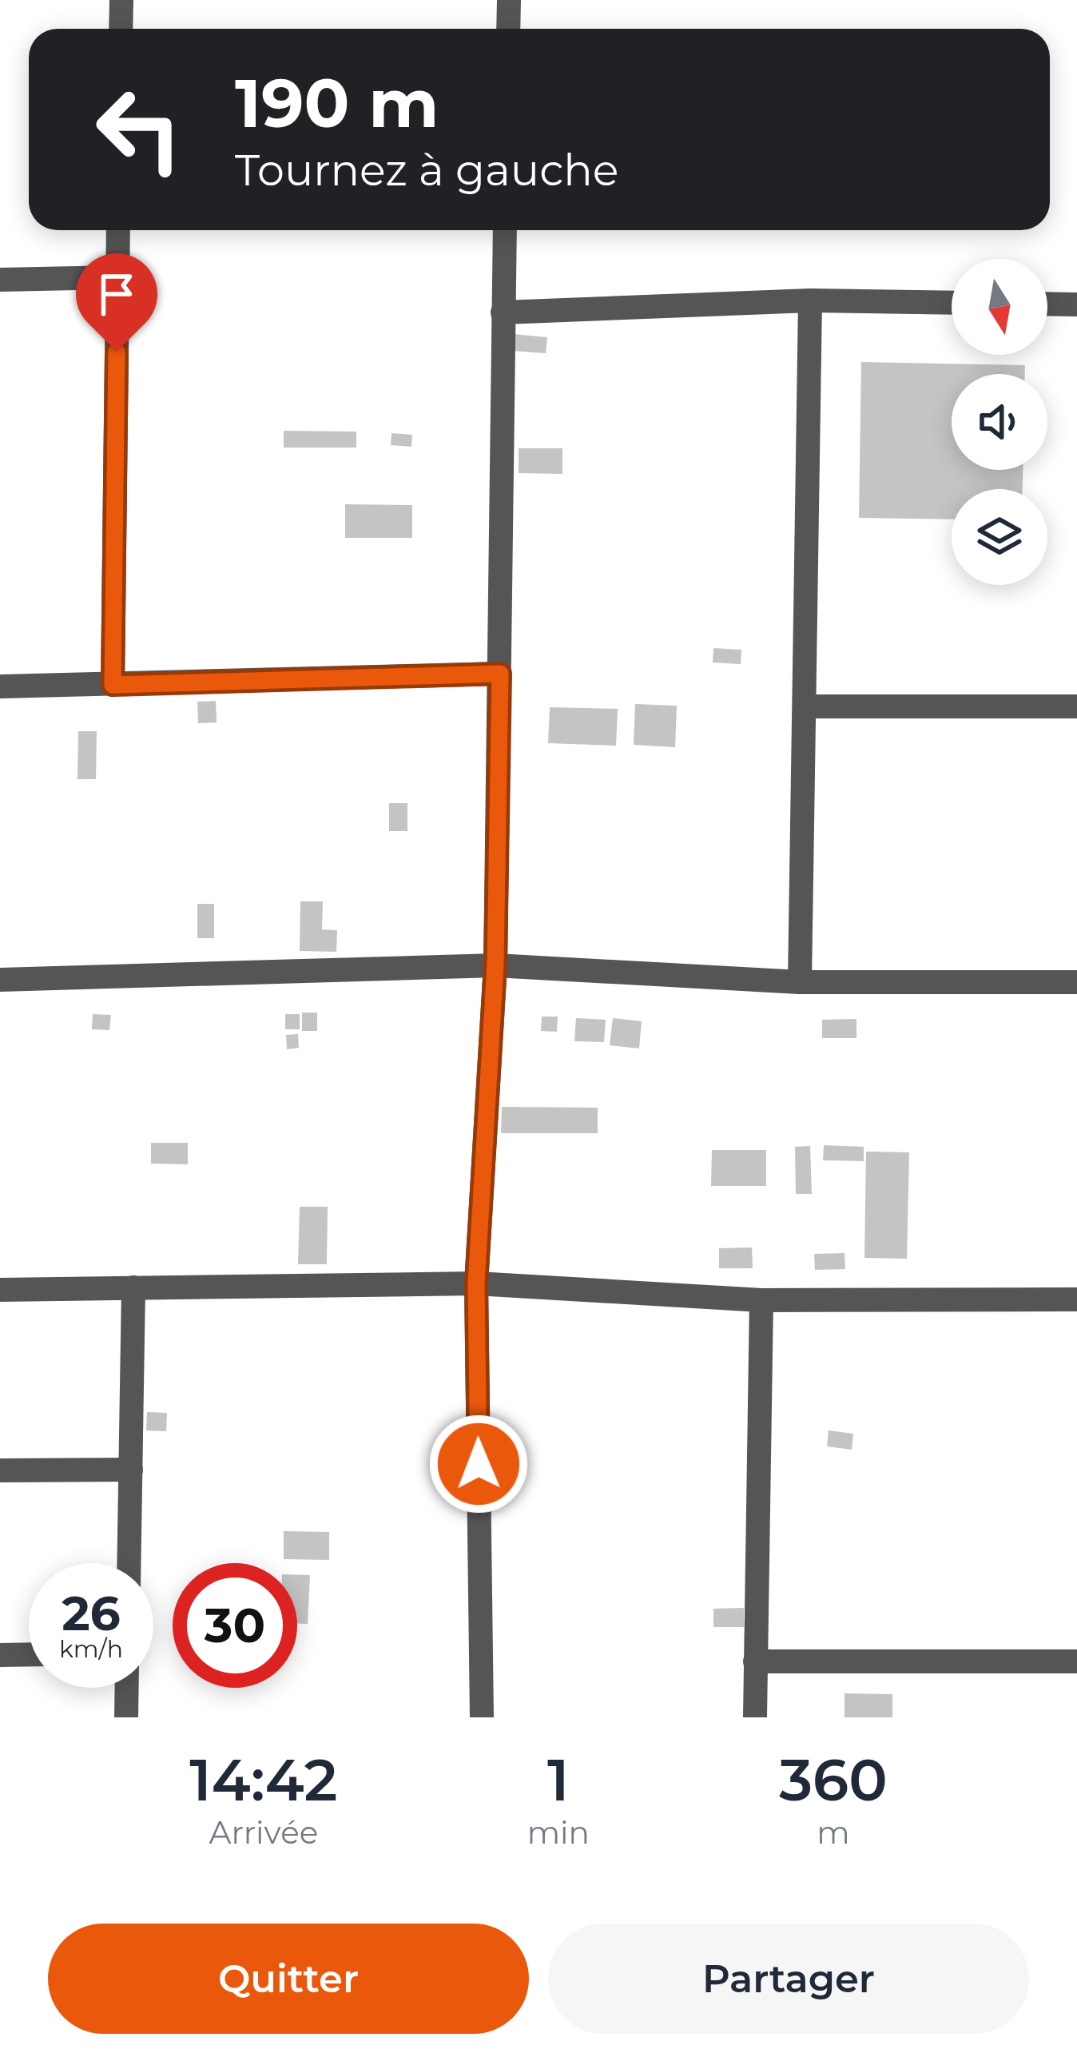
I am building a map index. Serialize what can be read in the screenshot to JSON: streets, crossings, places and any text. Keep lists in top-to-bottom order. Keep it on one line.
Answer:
{"north":"bottom","page":{"turn":["190 m","Tournez à gauche"],"speed":"26 km/h","limit":"30","eta":["14:42","Arrivée","1","min","360","m"],"buttons":["Quitter","Partager"]}}
